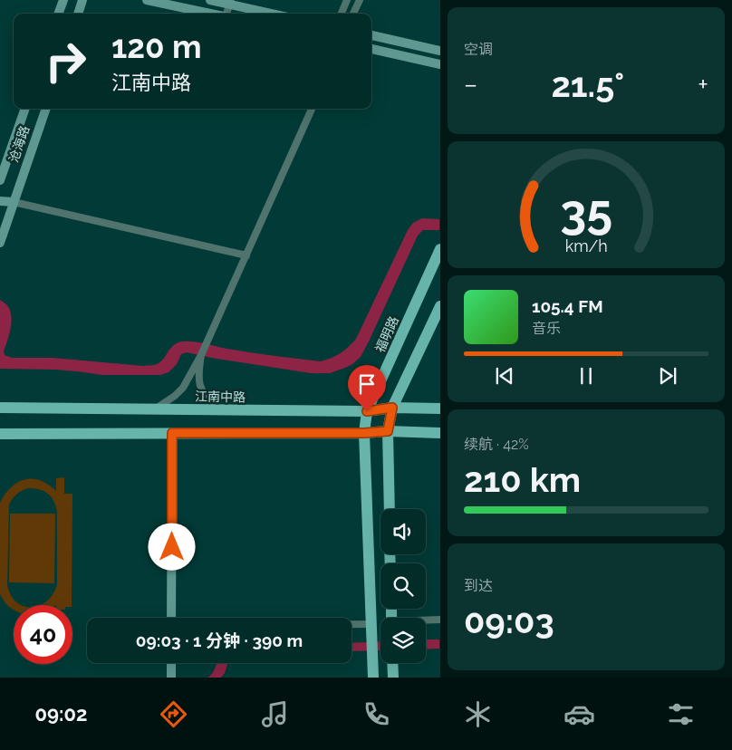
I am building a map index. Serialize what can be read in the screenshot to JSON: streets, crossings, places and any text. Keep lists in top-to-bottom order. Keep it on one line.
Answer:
{"streets":{"main road":["沧海路","福明路","江南中路"]},"crossings":[["福明路","江南中路"]],"page":{"tile":["空调",["续航 · 42%","210 km"],["到达","09:03"]],"turn":["120 m","江南中路"],"heat":["−","21.5°","+"],"song":["105.4 FM","音乐"],"limit":"40","trip":"09:03 · 1 分钟 · 390 m","tabs":"09:02","gauge":["35","km/h"]}}
